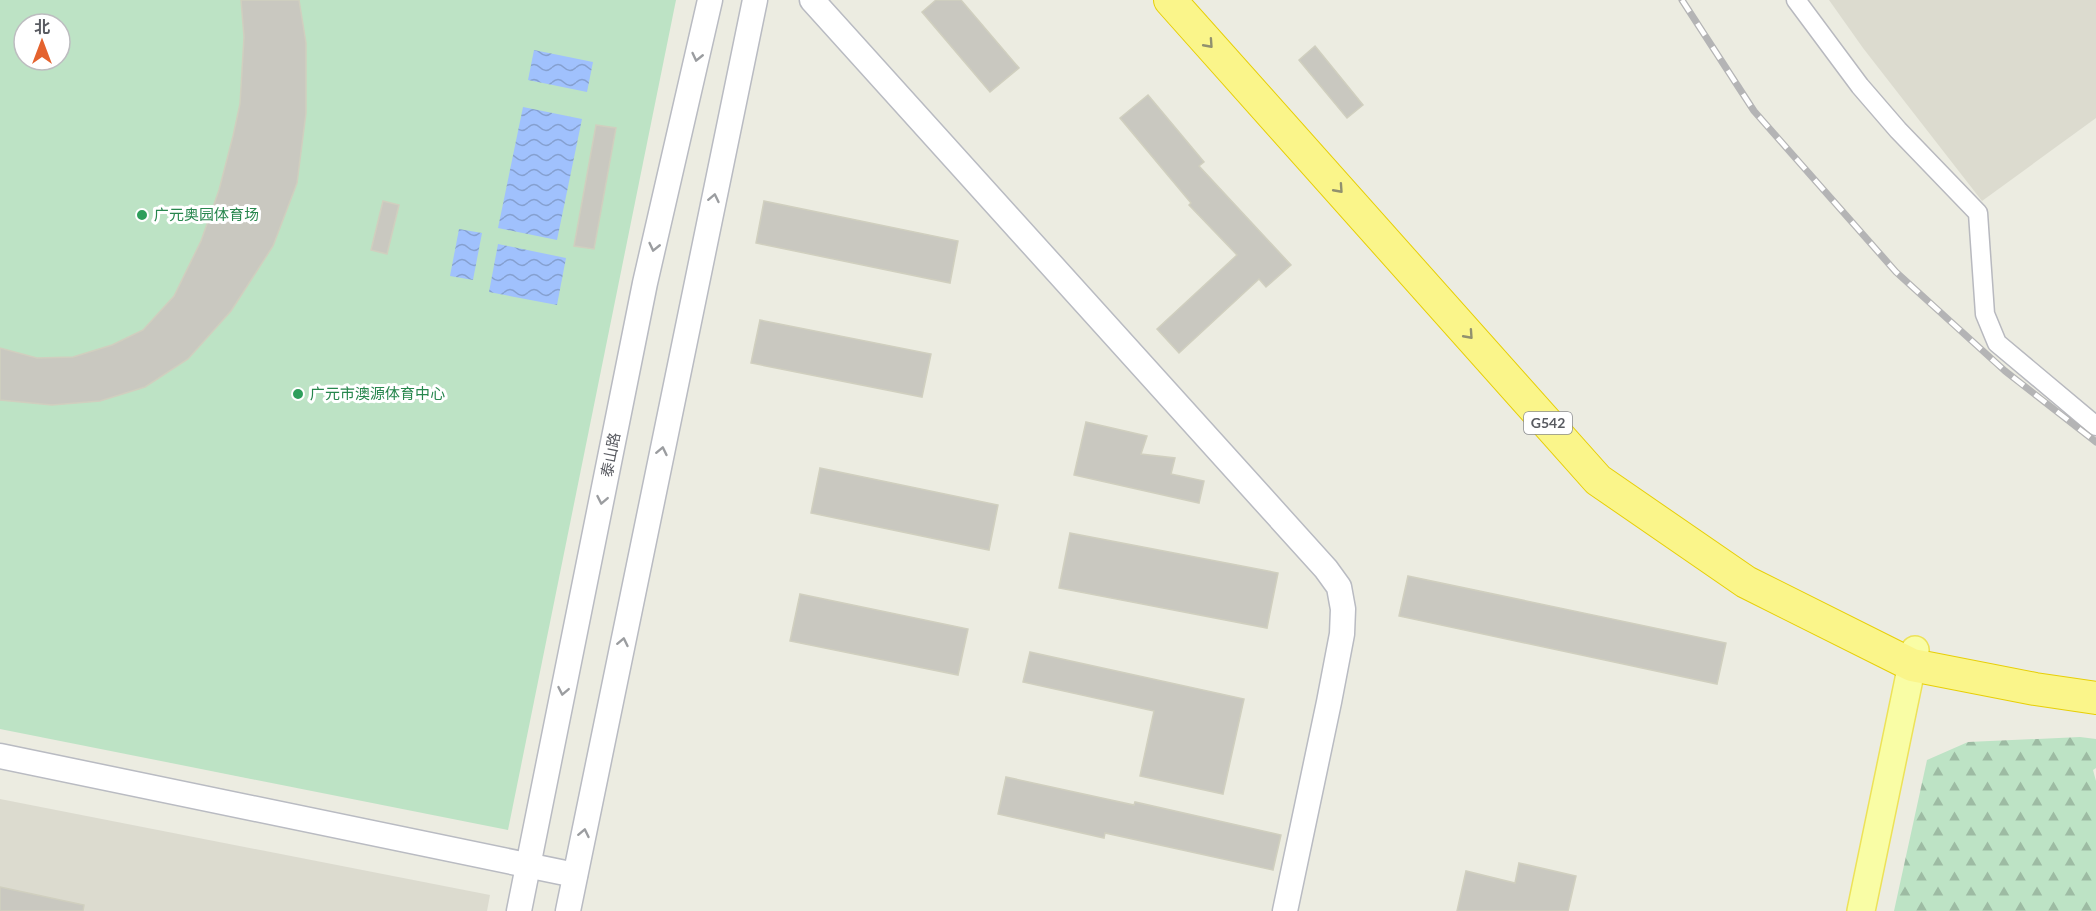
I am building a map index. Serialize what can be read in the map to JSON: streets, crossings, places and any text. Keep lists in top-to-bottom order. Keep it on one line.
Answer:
{"streets":{"highway":["G542"],"street":["泰山路"]},"places":["广元奥园体育场","广元市澳源体育中心"],"north":"top"}
